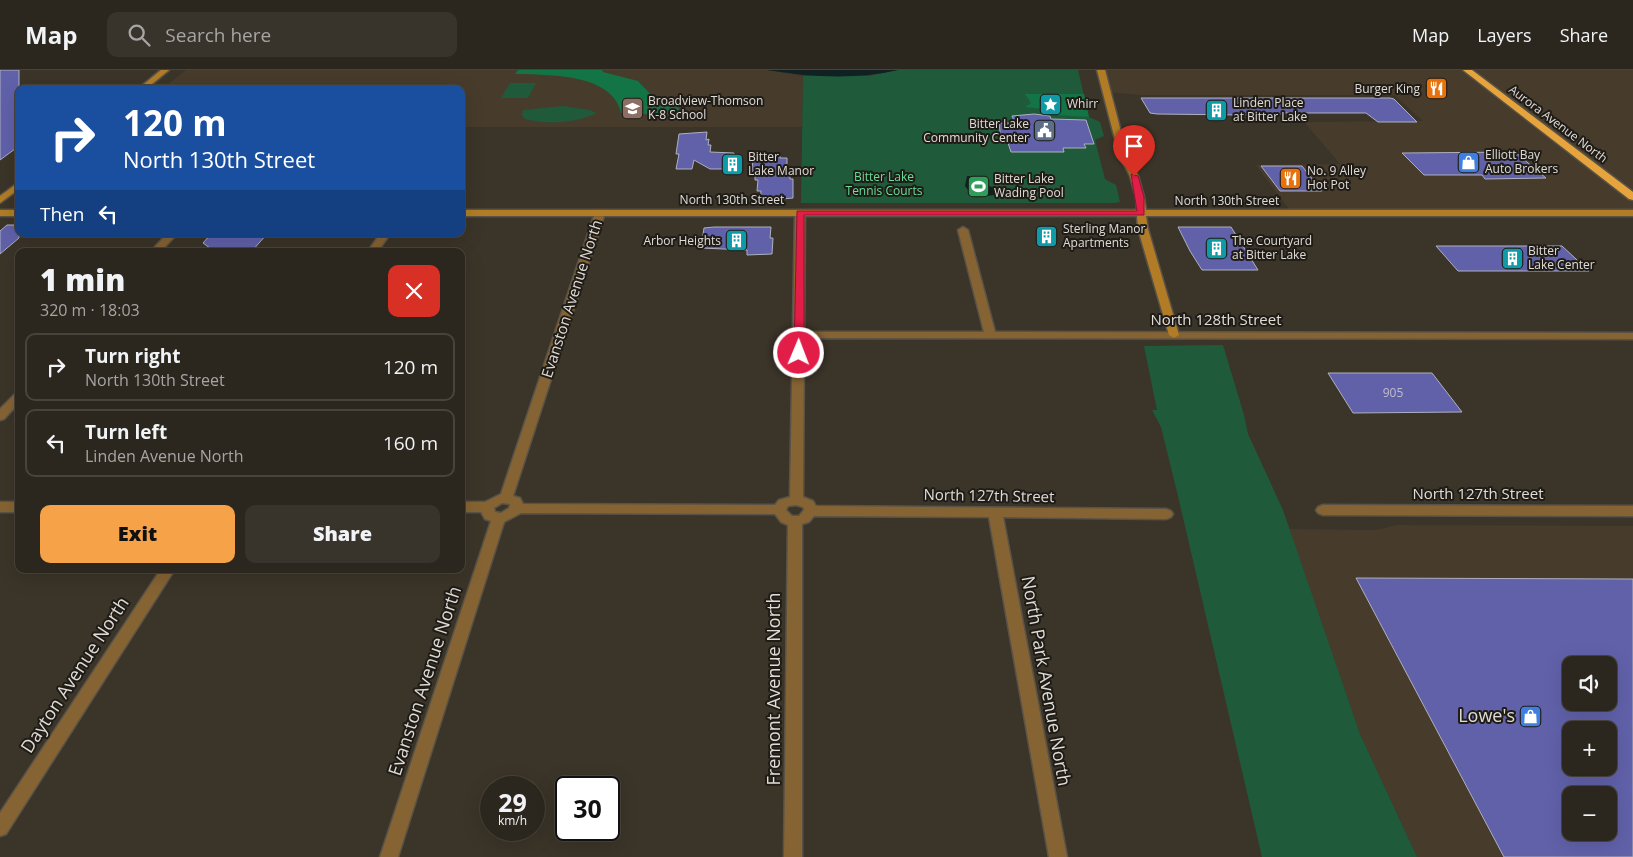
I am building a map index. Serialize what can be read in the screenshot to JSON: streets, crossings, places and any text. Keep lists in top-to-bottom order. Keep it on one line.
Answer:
{"streets":{"highway":["Aurora Avenue North"],"main road":["North 130th Street"],"street":["Evanston Avenue North","North 128th Street","North 127th Street","Dayton Avenue North","North Park Avenue North","Fremont Avenue North"]},"crossings":[["North 130th Street","Evanston Avenue North"],["North 127th Street","North Park Avenue North"],["North 127th Street","Fremont Avenue North"]],"parks":["Bitter Lake Tennis Courts"],"places":{"restaurant":["Burger King","No. 9 Alley Hot Pot"],"place":["Whirr"],"school or university":["Broadview-Thomson K-8 School"],"building":["Linden Place at Bitter Lake","Bitter Lake Manor","Sterling Manor Apartments","Arbor Heights","The Courtyard at Bitter Lake","Bitter Lake Center"],"public building":["Bitter Lake Community Center"],"shop":["Elliott Bay Auto Brokers","Lowe's"],"sports":["Bitter Lake Wading Pool"]},"house_numbers":["905"],"page":{"header":"Map","search":"Search here","nav":["Map","Layers","Share"],"turn":["120 m","North 130th Street"],"then":"Then","heading":["1 min","320 m · 18:03"],"list":[{"name":"Turn right","note":"North 130th Street","value":"120 m"},{"name":"Turn left","note":"Linden Avenue North","value":"160 m"}],"buttons":["Exit","Share"],"map_buttons":["+","−"],"speed":"29 km/h","limit":"30"}}
